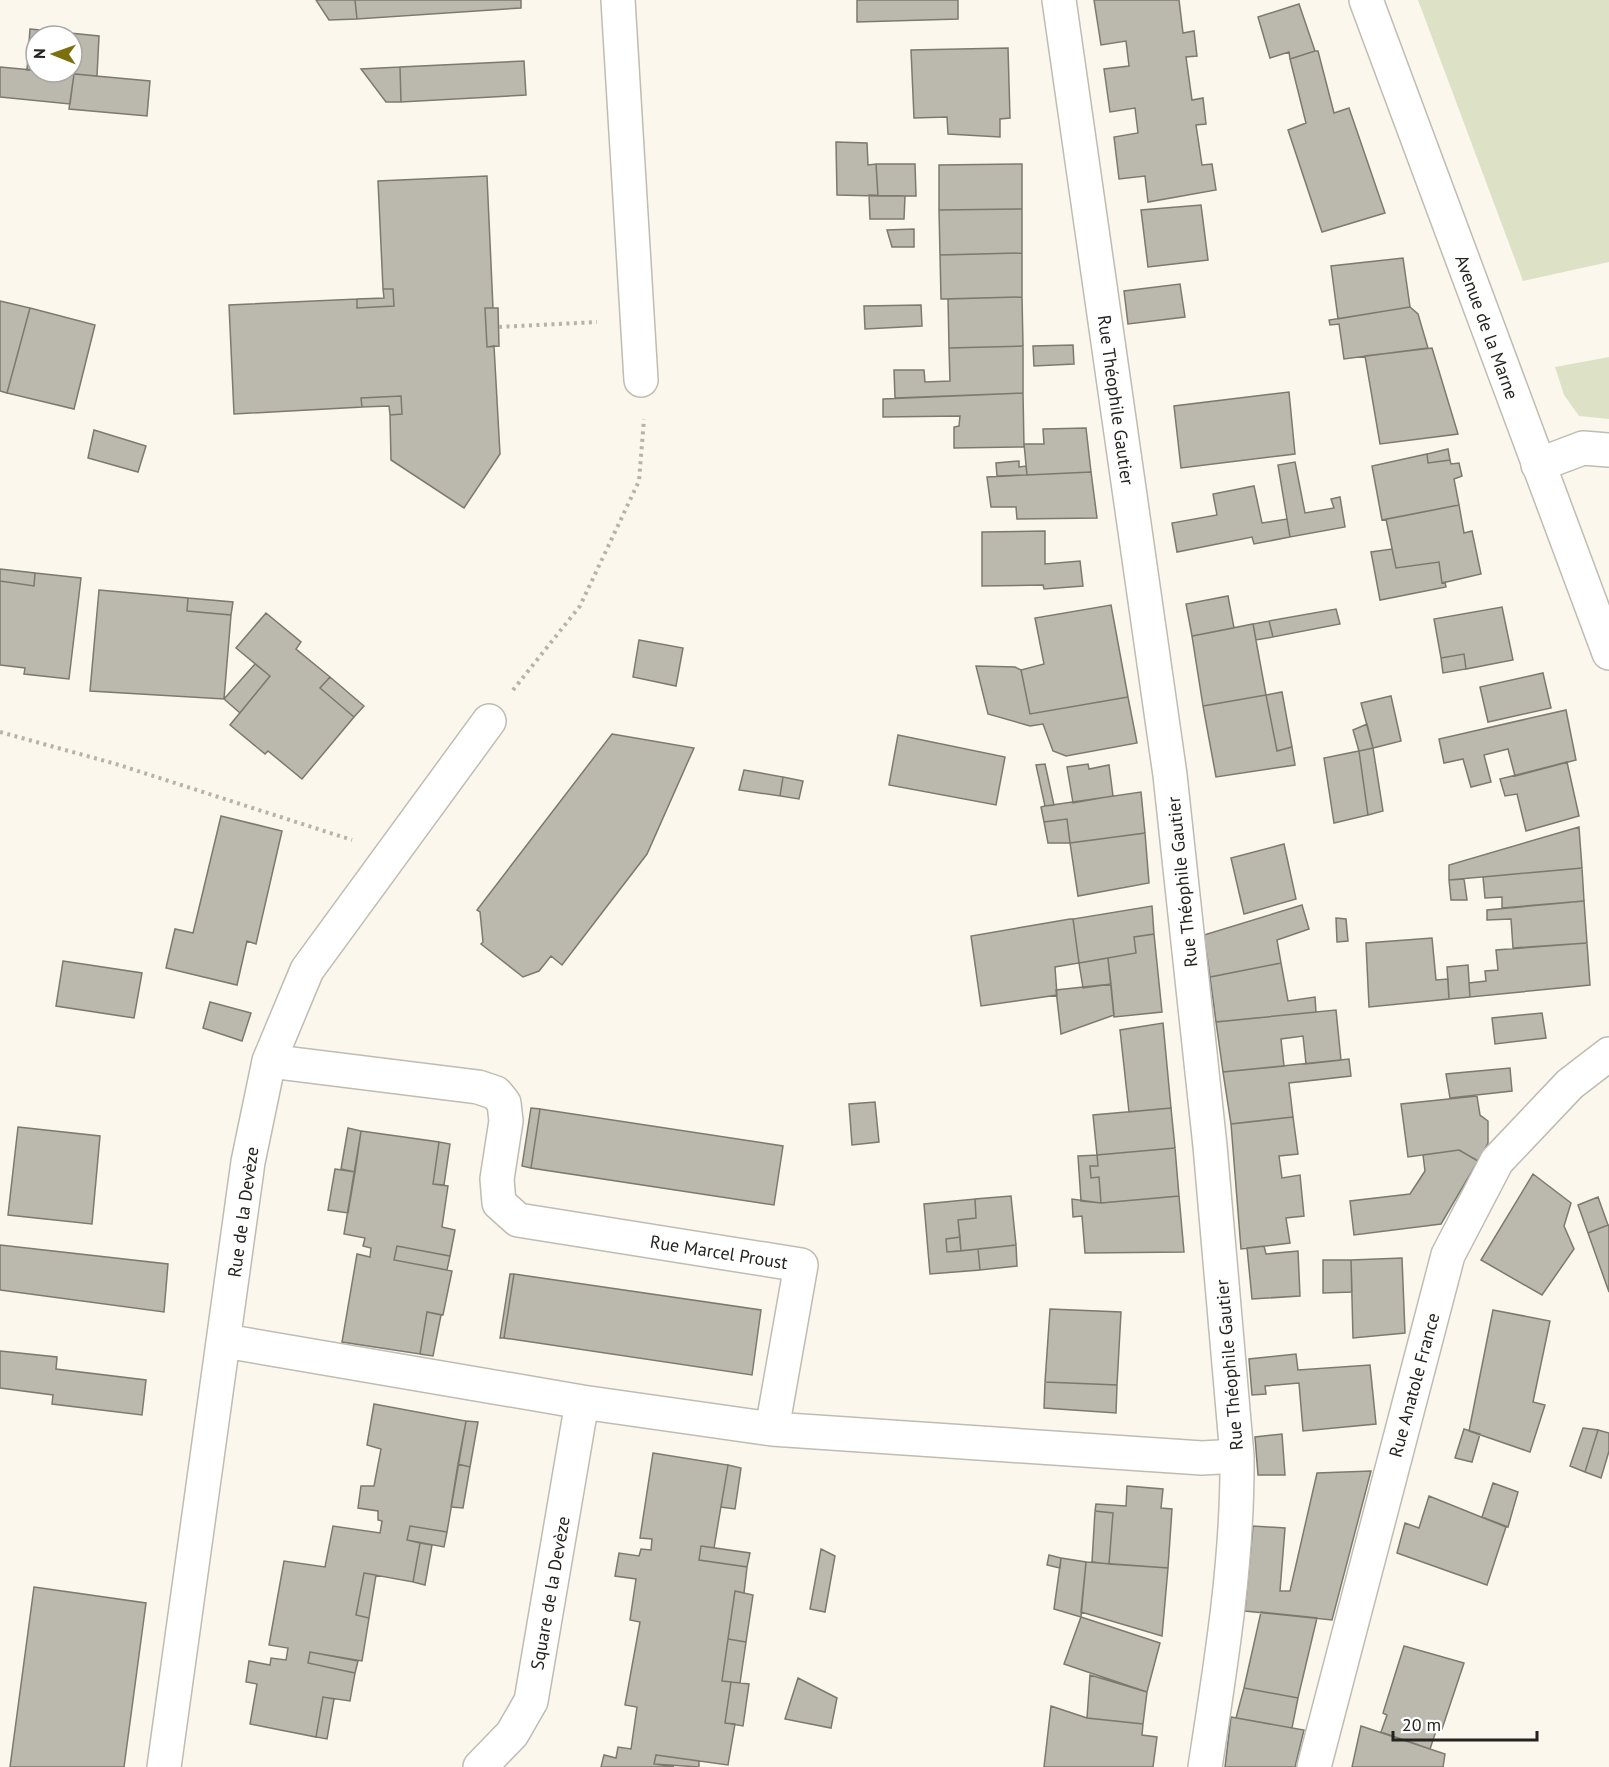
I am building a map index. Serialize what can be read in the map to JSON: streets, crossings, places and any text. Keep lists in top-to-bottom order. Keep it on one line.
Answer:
{"streets":{"street":["Avenue de la Marne","Rue Théophile Gautier","Rue de la Devèze","Rue Marcel Proust","Rue Anatole France","Square de la Devèze"]},"crossings":[["Rue de la Devèze","Rue Marcel Proust"]],"scale_bar":"20 m","north":"left"}
